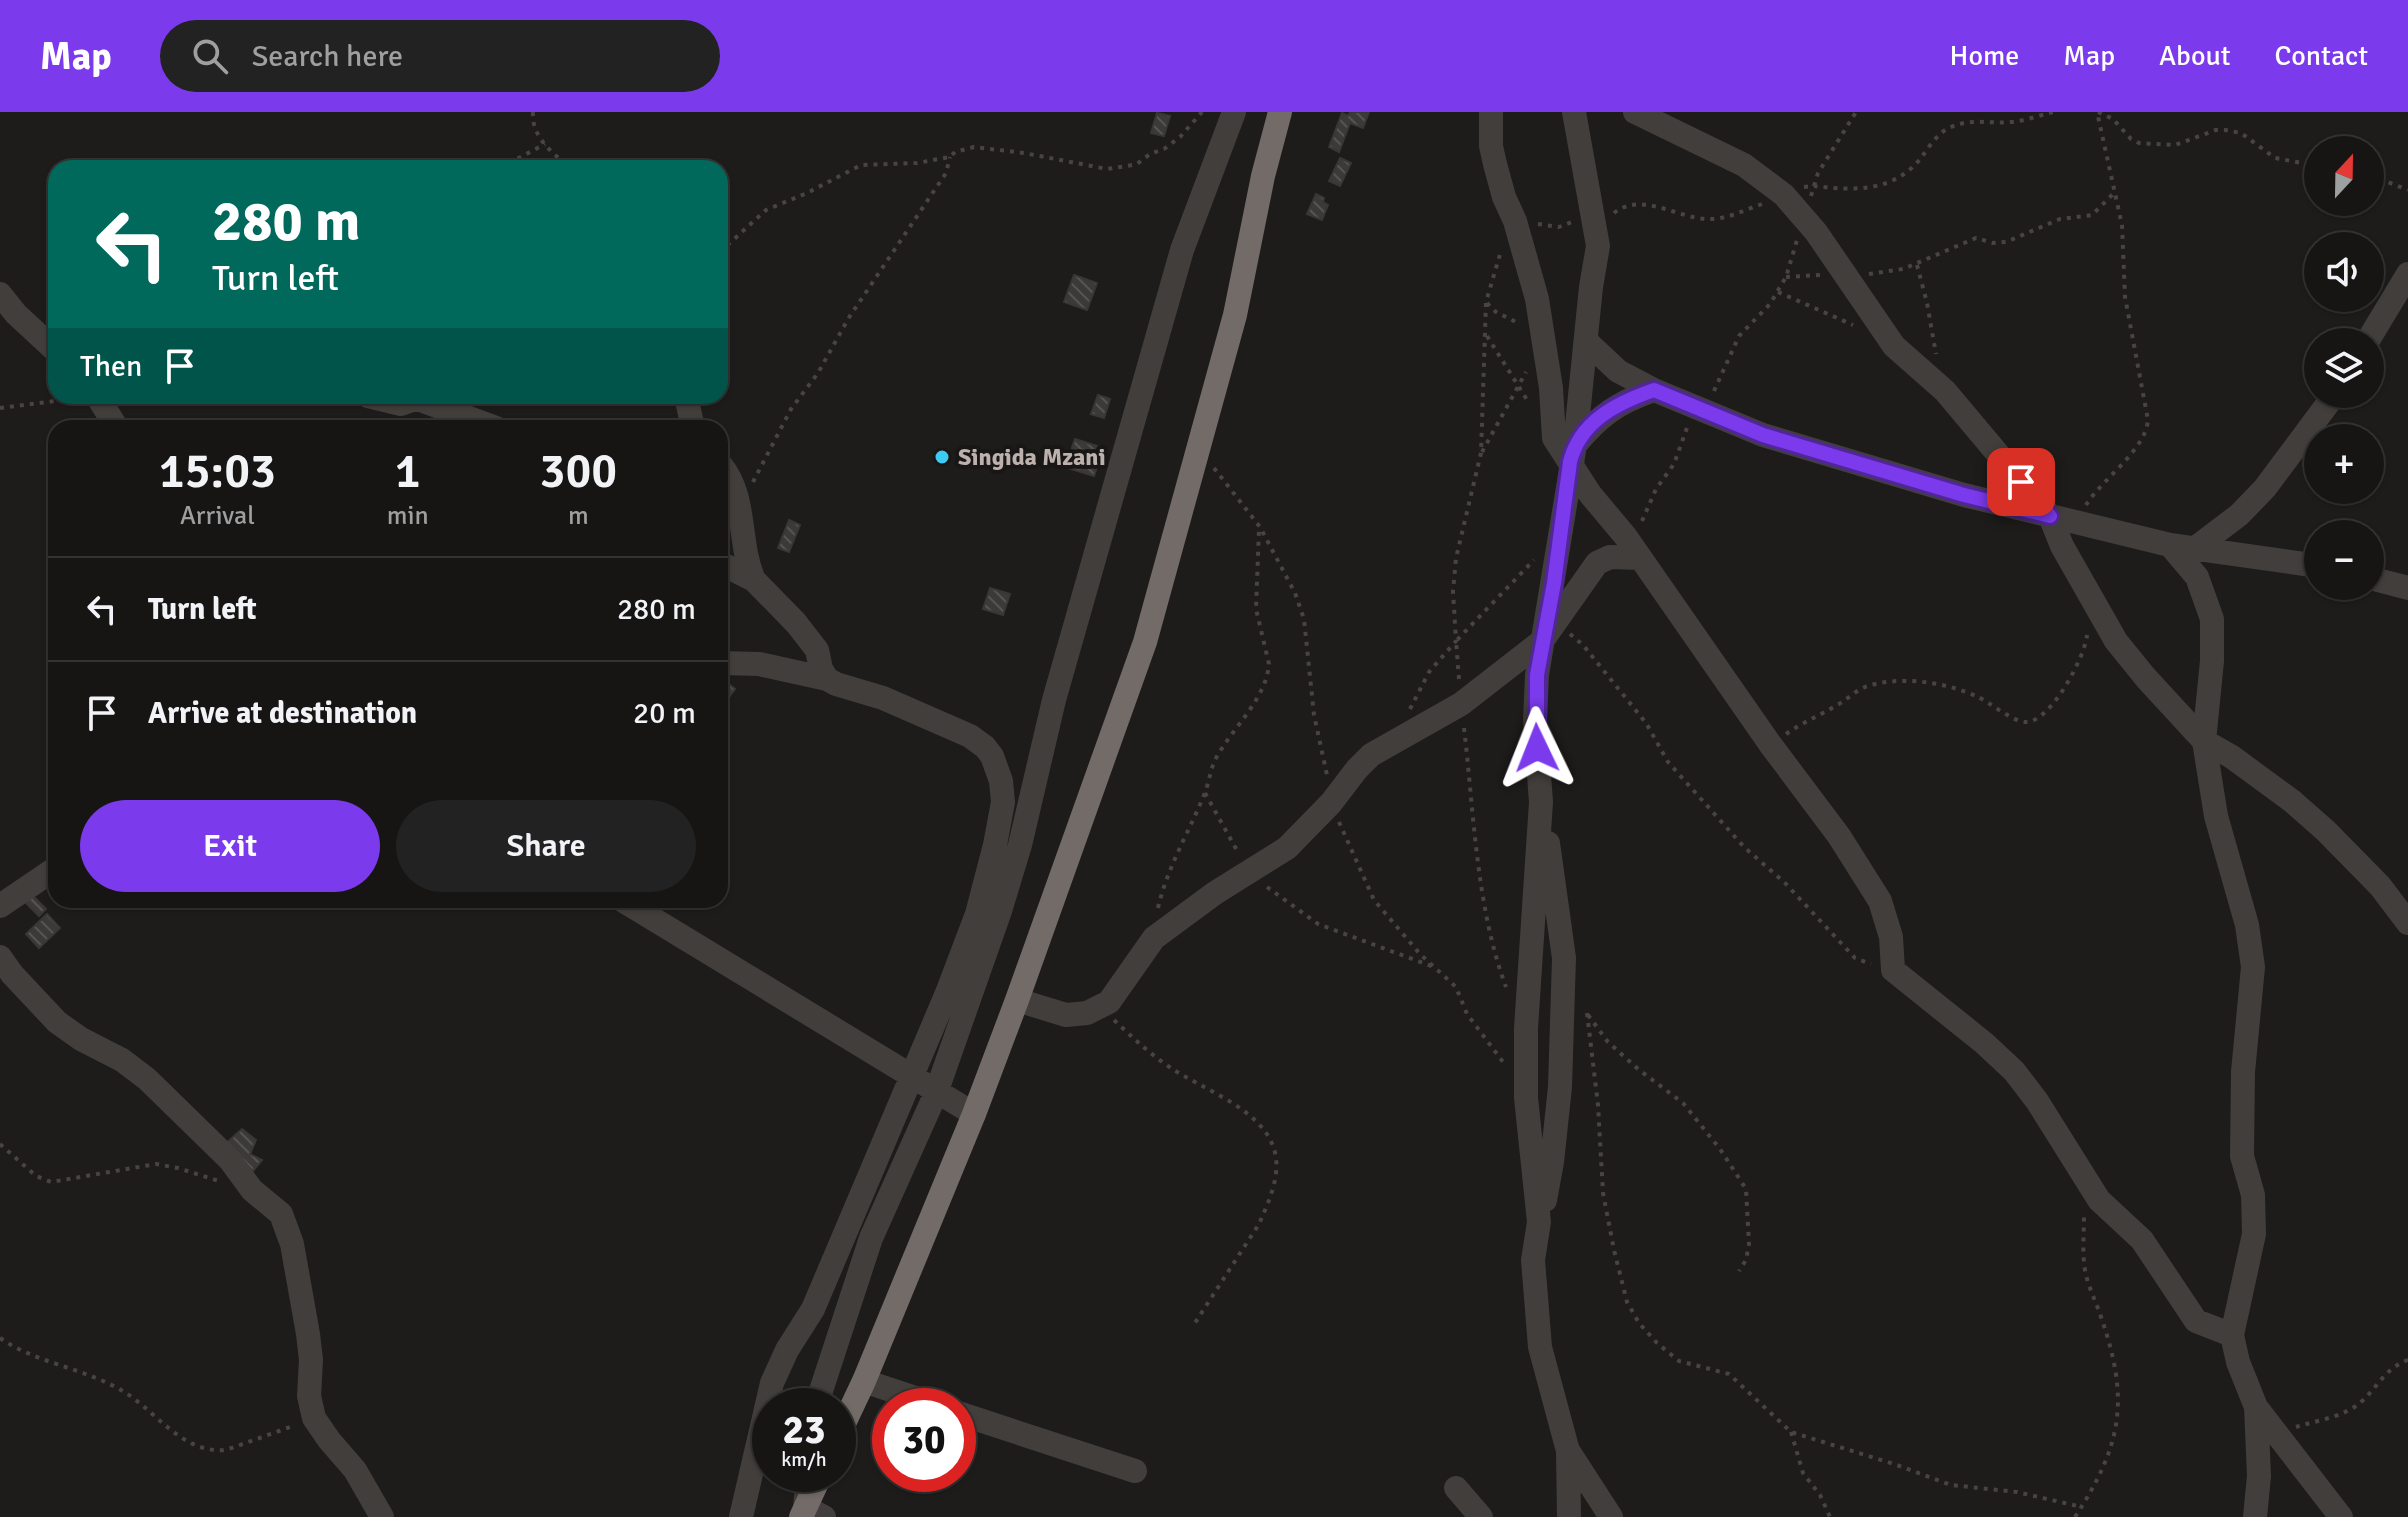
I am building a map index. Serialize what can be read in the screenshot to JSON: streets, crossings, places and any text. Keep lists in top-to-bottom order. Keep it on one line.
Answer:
{"places":["Singida Mzani"],"north":"top","page":{"header":"Map","search":"Search here","nav":["Home","Map","About","Contact"],"map_buttons":["+","−"],"turn":["280 m","Turn left"],"then":"Then","eta":["15:03","Arrival","1","min","300","m"],"list":[{"name":"Turn left","value":"280 m"},{"name":"Arrive at destination","value":"20 m"}],"buttons":["Exit","Share"],"speed":"23 km/h","limit":"30"}}
